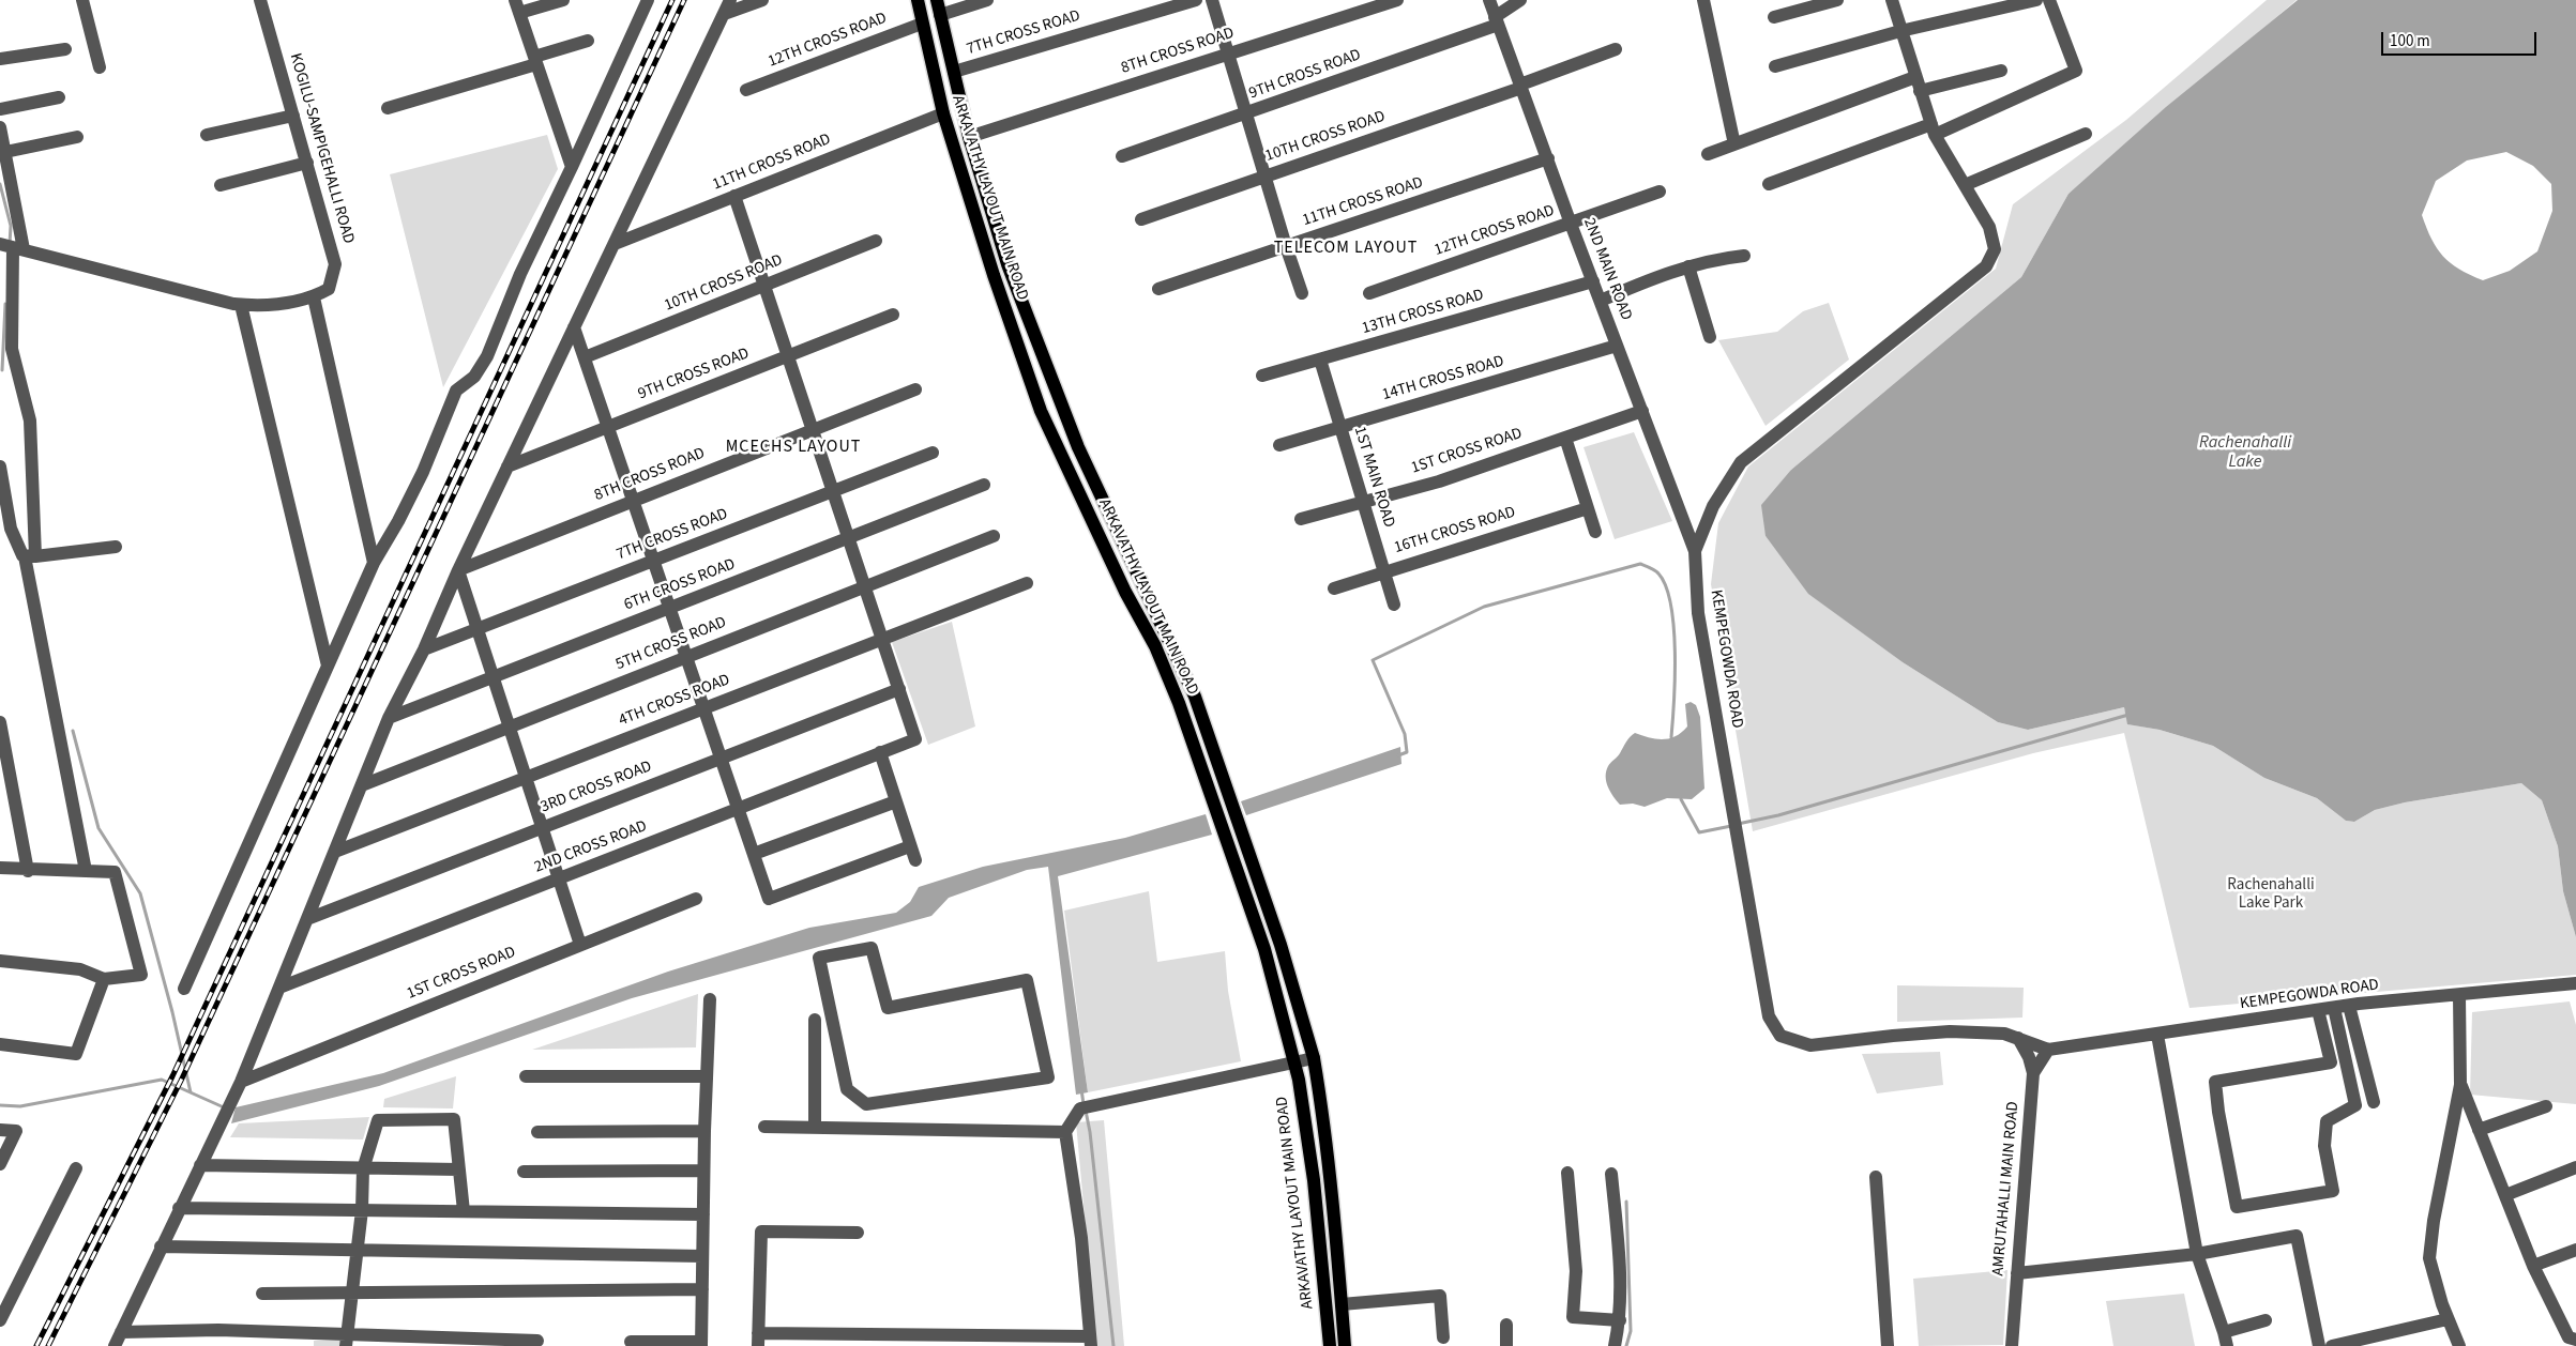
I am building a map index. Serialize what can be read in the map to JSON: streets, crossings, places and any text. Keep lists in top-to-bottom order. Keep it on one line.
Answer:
{"streets":{"main road":["ARKAVATHY LAYOUT MAIN ROAD"],"street":["7TH CROSS ROAD","12TH CROSS ROAD","8TH CROSS ROAD","9TH CROSS ROAD","10TH CROSS ROAD","KOGILU-SAMPIGEHALLI ROAD","11TH CROSS ROAD","2ND MAIN ROAD","13TH CROSS ROAD","14TH CROSS ROAD","1ST CROSS ROAD","1ST MAIN ROAD","16TH CROSS ROAD","6TH CROSS ROAD","5TH CROSS ROAD","KEMPEGOWDA ROAD","4TH CROSS ROAD","3RD CROSS ROAD","2ND CROSS ROAD","AMRUTAHALLI MAIN ROAD"]},"crossings":[["7TH CROSS ROAD","ARKAVATHY LAYOUT MAIN ROAD"],["12TH CROSS ROAD","ARKAVATHY LAYOUT MAIN ROAD"],["12TH CROSS ROAD","2ND MAIN ROAD"],["8TH CROSS ROAD","ARKAVATHY LAYOUT MAIN ROAD"],["9TH CROSS ROAD","2ND MAIN ROAD"],["10TH CROSS ROAD","2ND MAIN ROAD"],["11TH CROSS ROAD","ARKAVATHY LAYOUT MAIN ROAD"],["11TH CROSS ROAD","2ND MAIN ROAD"],["2ND MAIN ROAD","13TH CROSS ROAD"],["2ND MAIN ROAD","14TH CROSS ROAD"],["2ND MAIN ROAD","1ST CROSS ROAD"],["2ND MAIN ROAD","KEMPEGOWDA ROAD"],["13TH CROSS ROAD","1ST MAIN ROAD"],["14TH CROSS ROAD","1ST MAIN ROAD"],["1ST CROSS ROAD","1ST MAIN ROAD"],["1ST MAIN ROAD","16TH CROSS ROAD"],["KEMPEGOWDA ROAD","AMRUTAHALLI MAIN ROAD"],["3RD CROSS ROAD","2ND CROSS ROAD"]],"districts":["TELECOM LAYOUT","MCECHS LAYOUT"],"water":["Rachenahalli Lake"],"parks":["Rachenahalli Lake Park"],"scale_bar":"100 m"}
